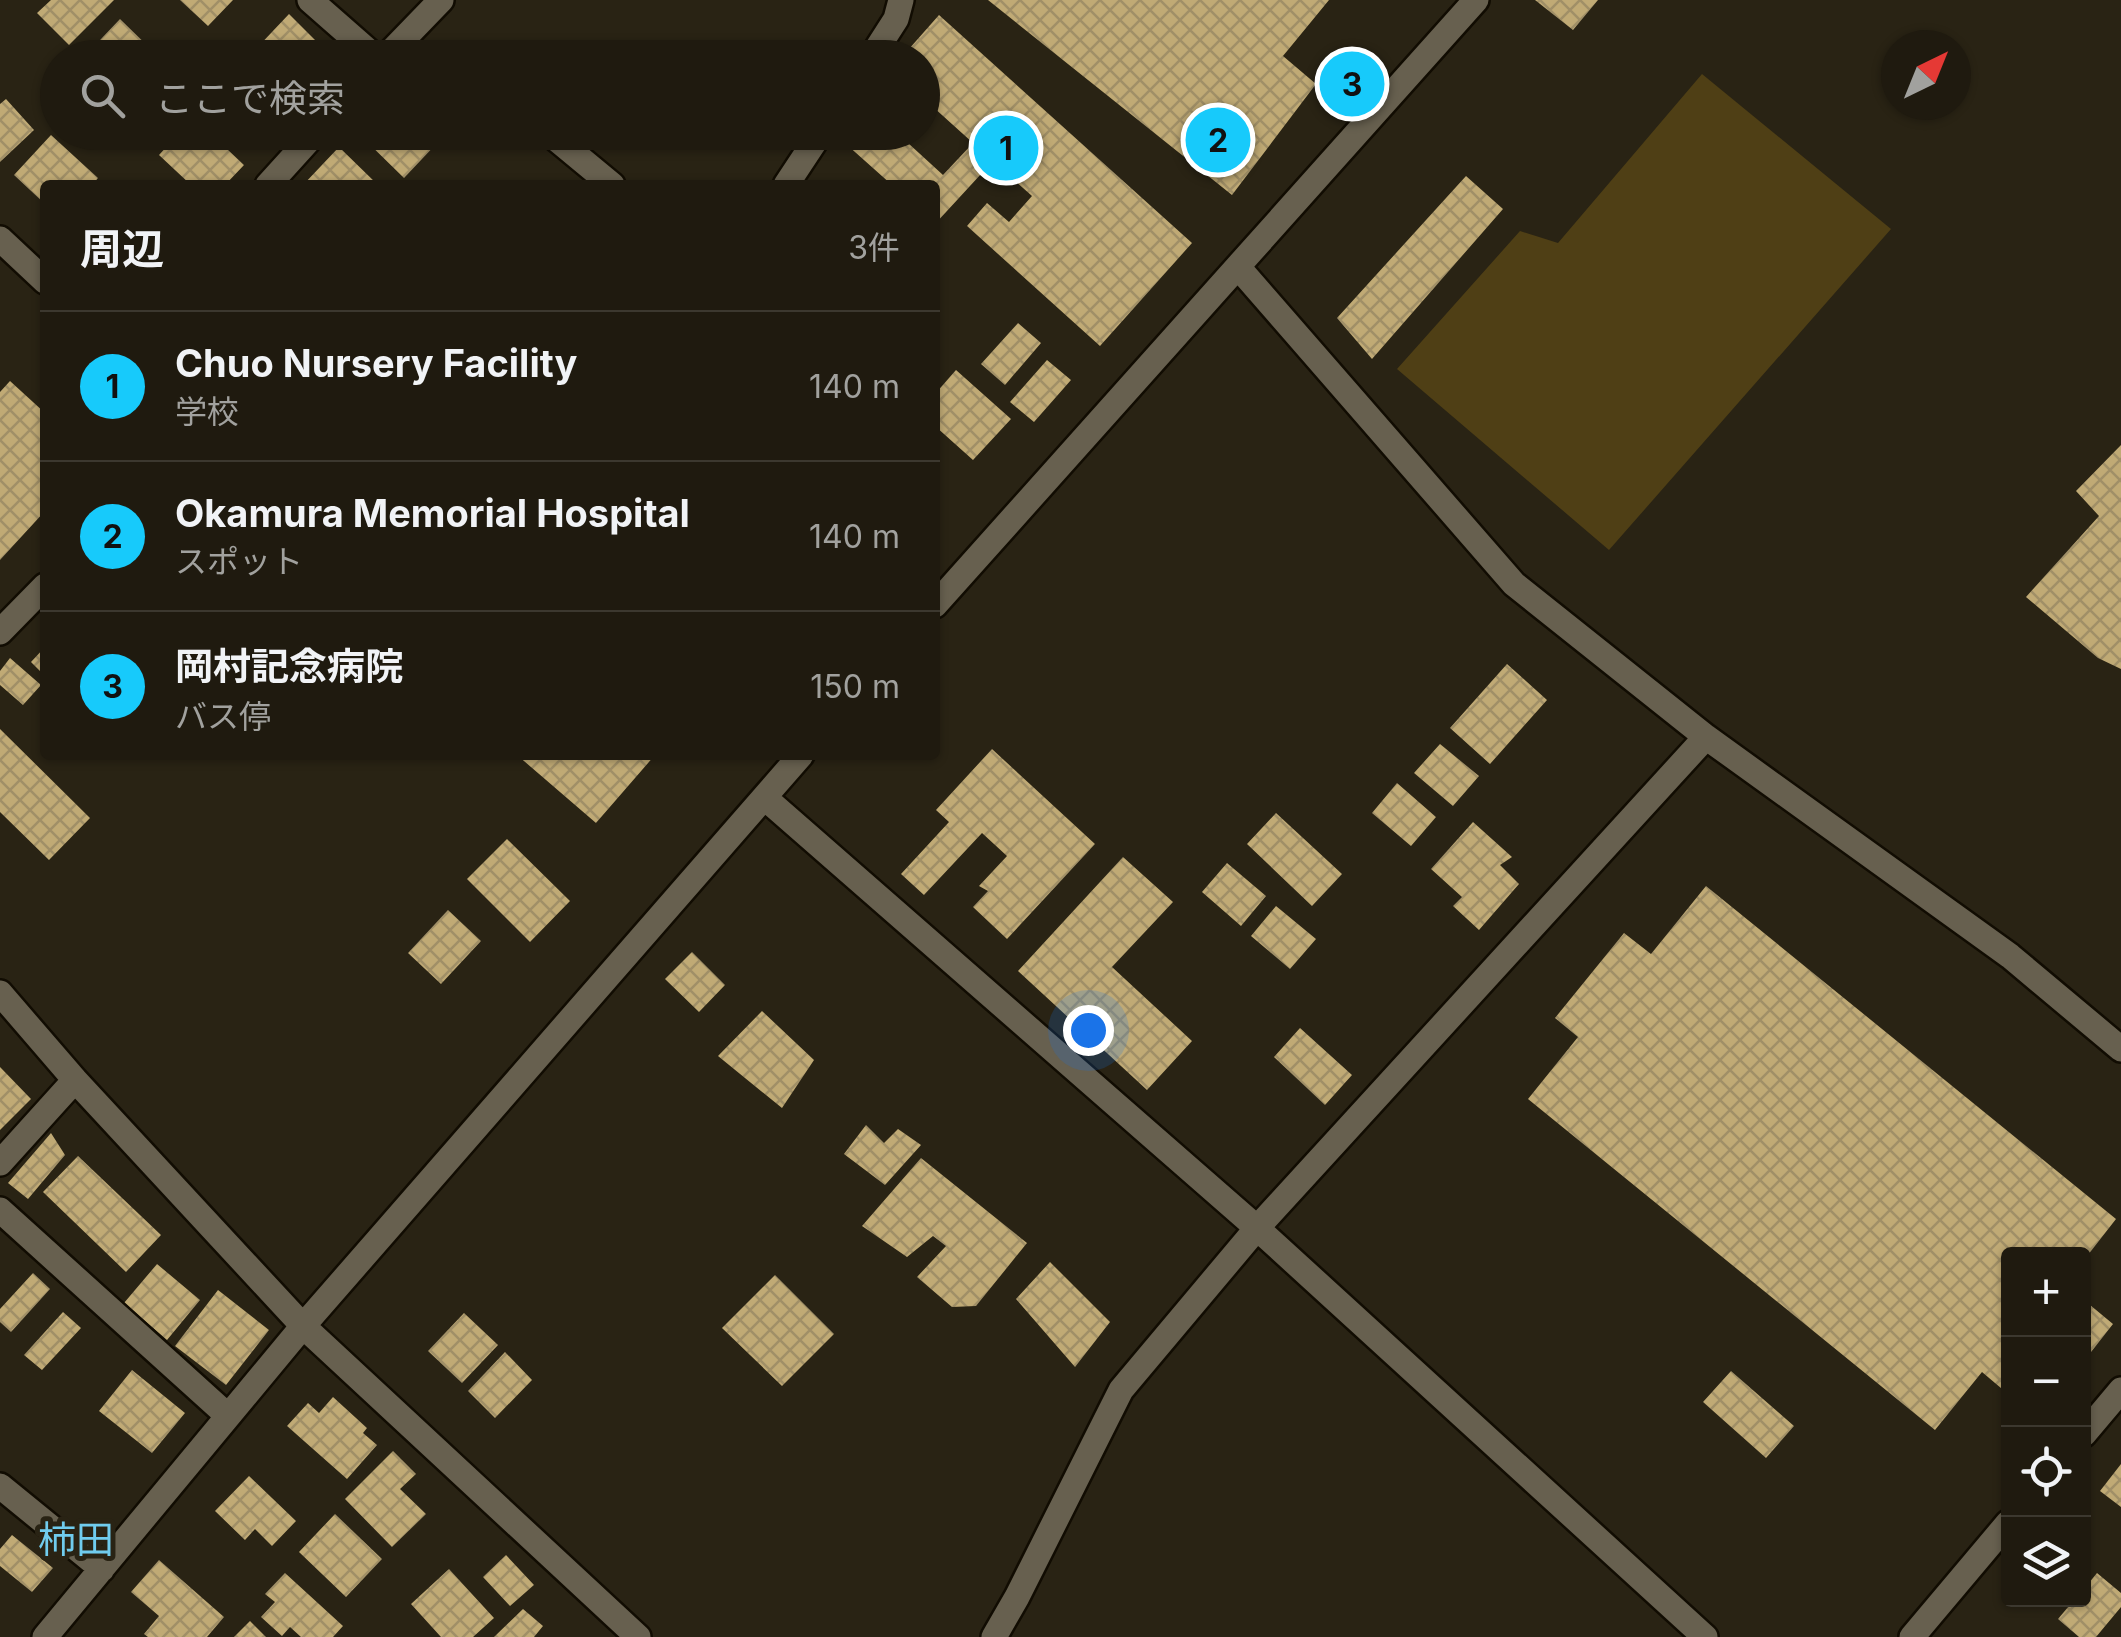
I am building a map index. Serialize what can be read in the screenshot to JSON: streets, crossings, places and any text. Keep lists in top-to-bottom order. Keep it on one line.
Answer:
{"districts":["柿田"],"north":"top right","page":{"search":"ここで検索","pins":["3","2","1"],"heading":["周辺","3件"],"list":[{"mark":"1","name":"Chuo Nursery Facility","note":"学校","value":"140 m"},{"mark":"2","name":"Okamura Memorial Hospital","note":"スポット","value":"140 m"},{"mark":"3","name":"岡村記念病院","note":"バス停","value":"150 m"}],"map_buttons":["+","−"]}}
